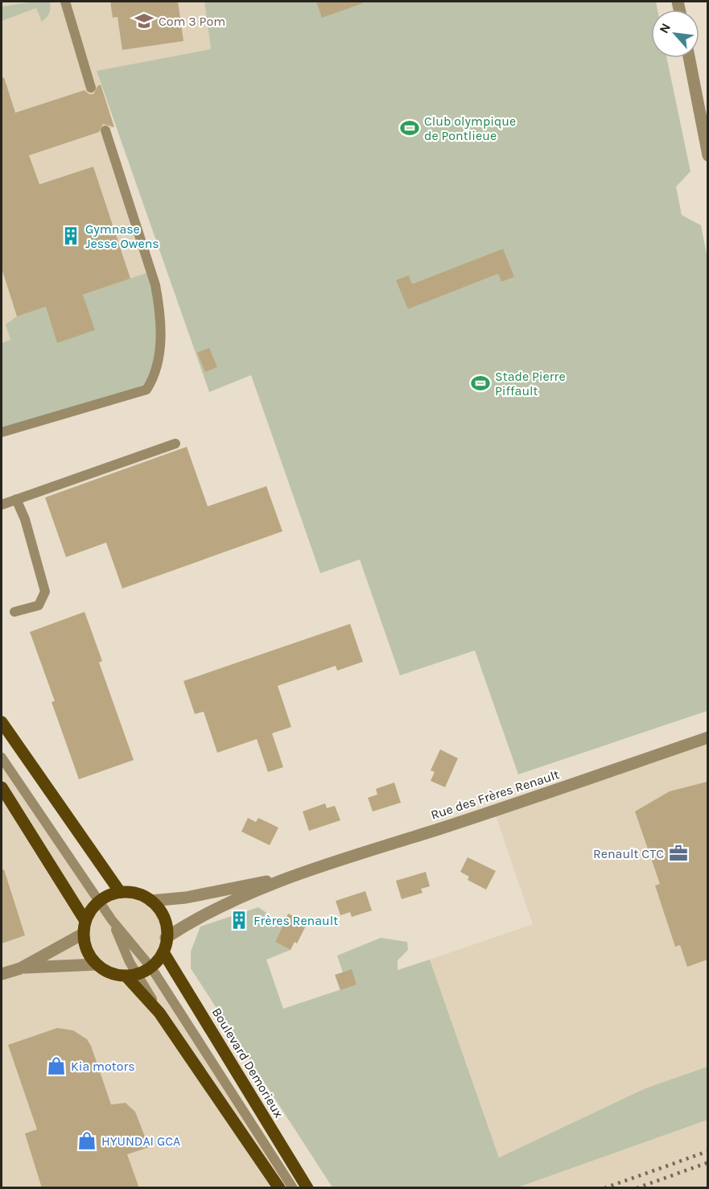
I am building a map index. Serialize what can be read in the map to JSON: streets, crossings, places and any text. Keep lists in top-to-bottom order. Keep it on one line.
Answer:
{"streets":{"main road":["Boulevard Demorieux"],"street":["Rue des Frères Renault"]},"places":{"school or university":["Com 3 Pom"],"sports":["Club olympique de Pontlieue","Stade Pierre Piffault"],"building":["Gymnase Jesse Owens","Frères Renault"],"office":["Renault CTC"],"shop":["Kia motors","HYUNDAI GCA"]},"north":"top left"}
